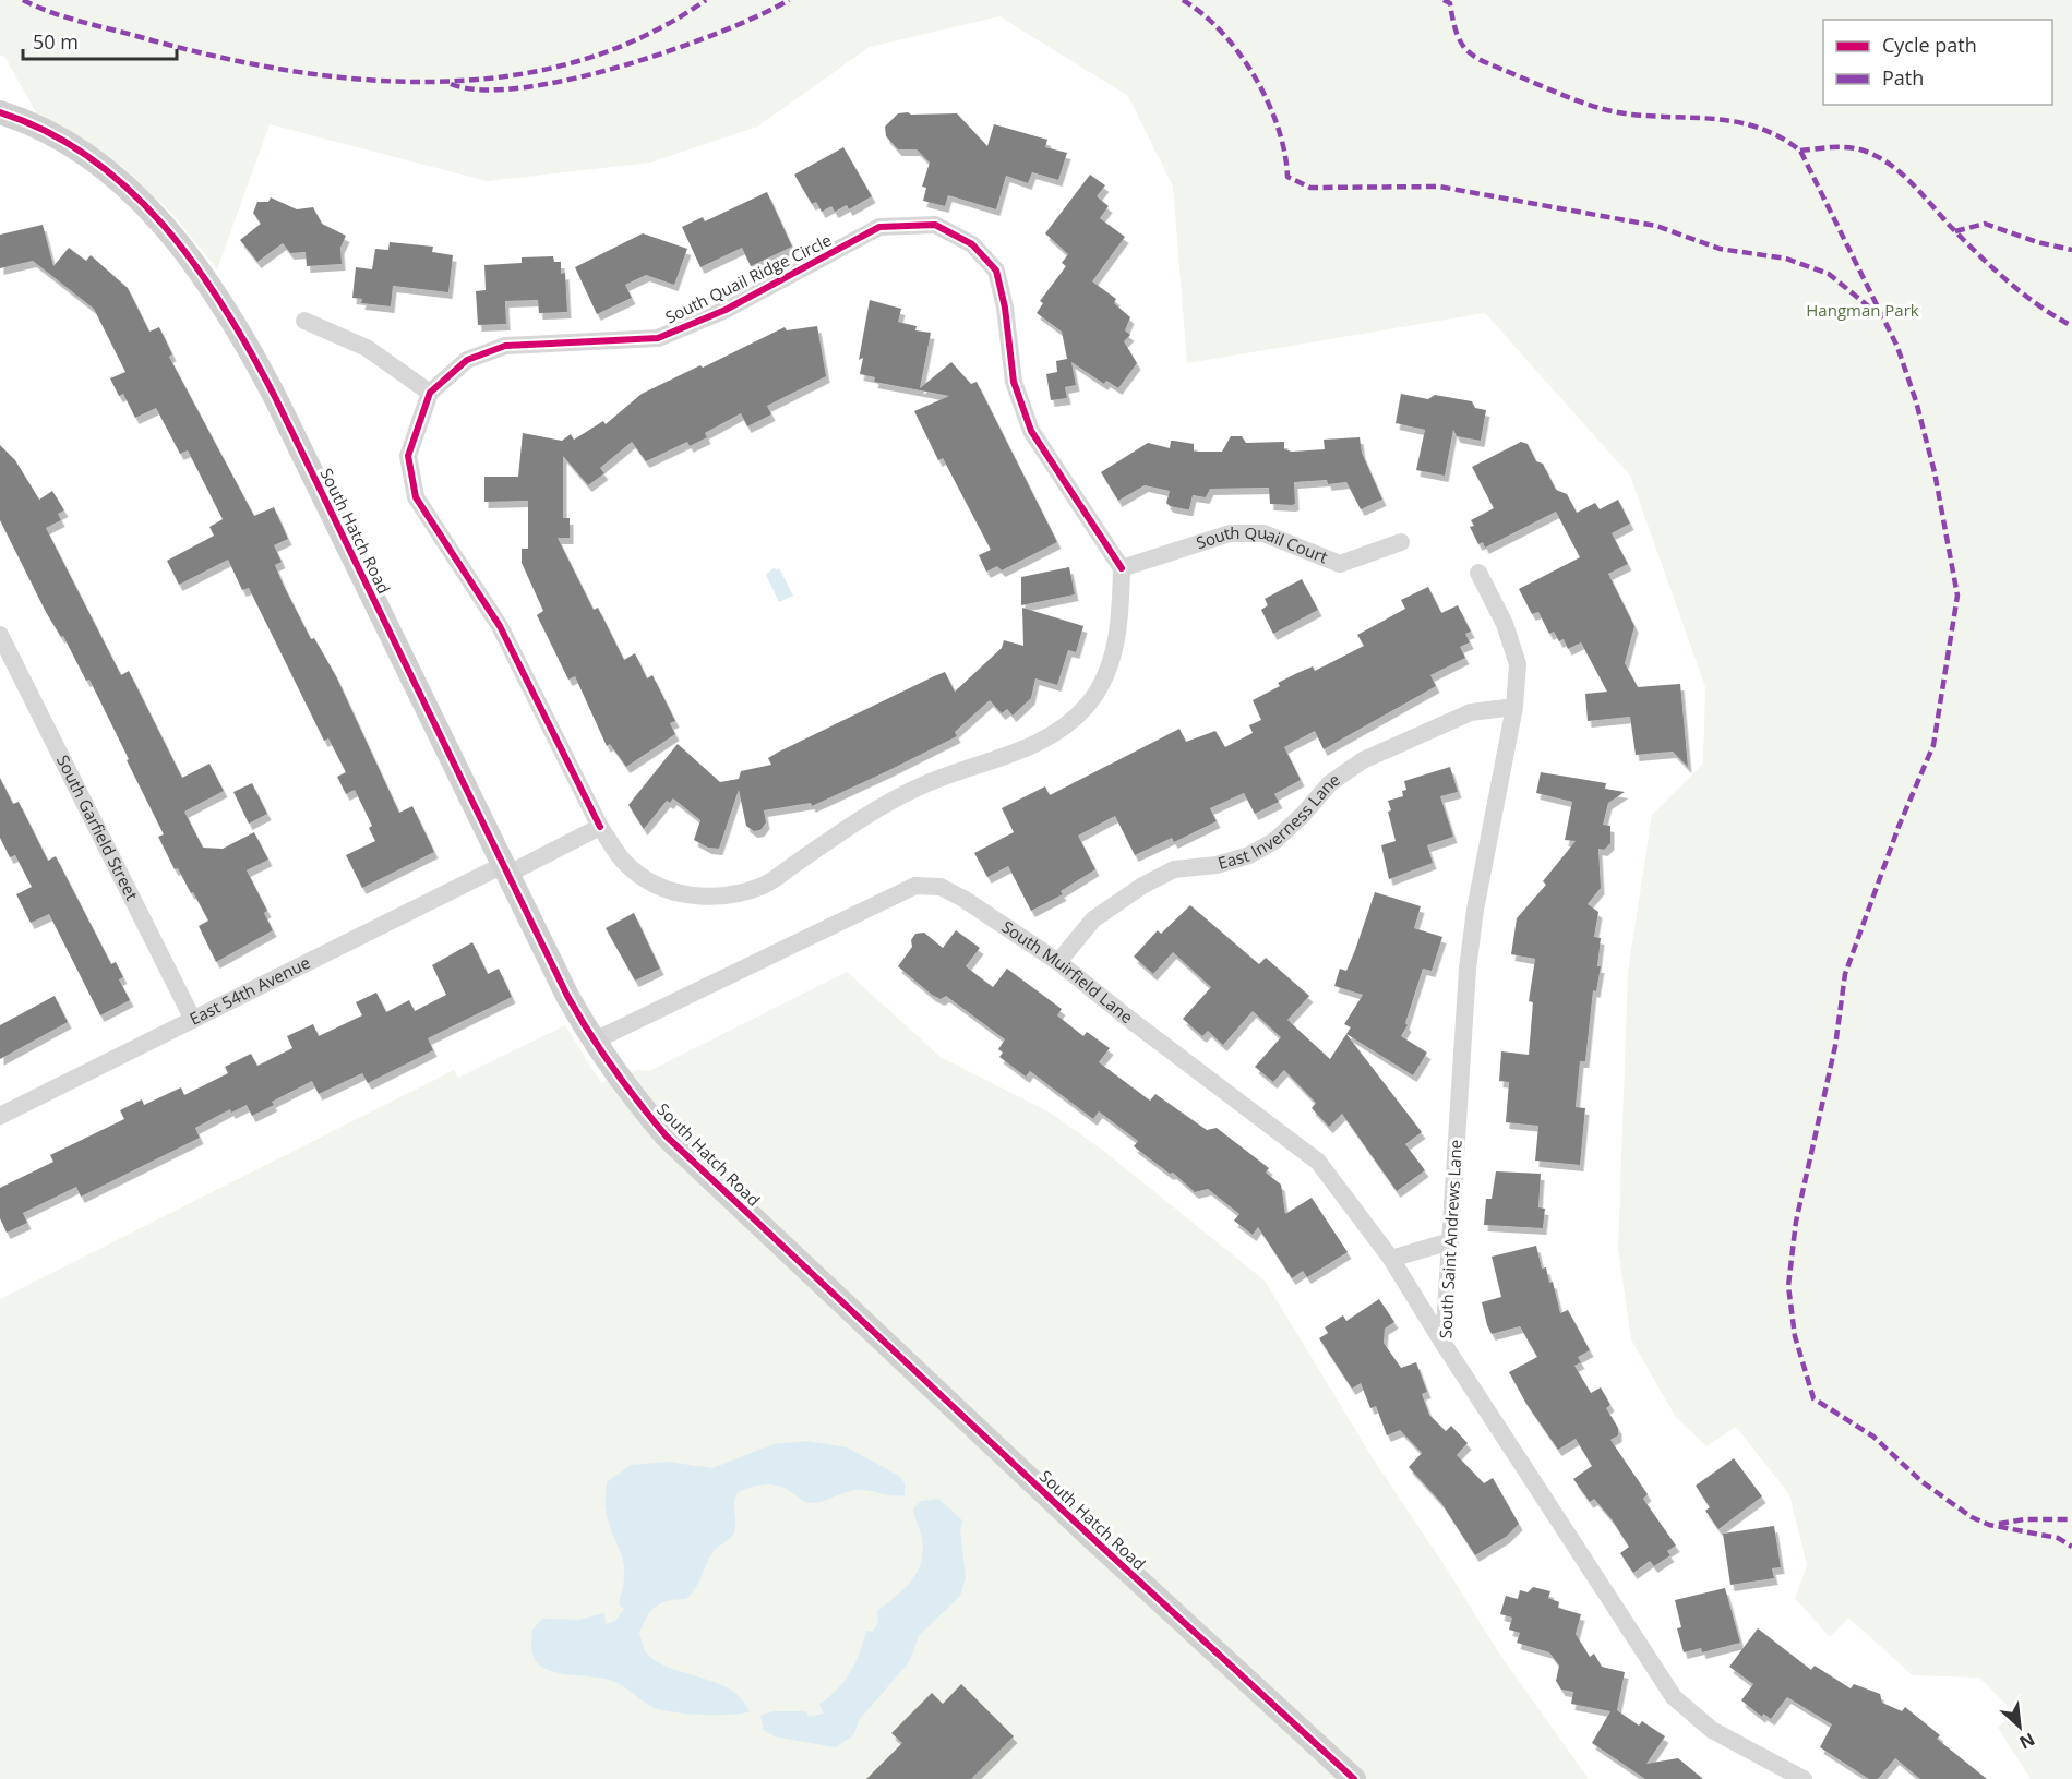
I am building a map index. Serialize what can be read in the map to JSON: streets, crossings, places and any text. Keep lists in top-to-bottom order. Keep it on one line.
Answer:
{"streets":{"main road":["South Hatch Road"],"street":["South Quail Ridge Circle","South Quail Court","East Inverness Lane","South Garfield Street","South Muirfield Lane","East 54th Avenue","South Saint Andrews Lane"]},"crossings":[["South Quail Ridge Circle","South Quail Court"],["South Quail Ridge Circle","East 54th Avenue"],["South Hatch Road","South Muirfield Lane"],["South Hatch Road","East 54th Avenue"],["East Inverness Lane","South Muirfield Lane"],["East Inverness Lane","South Saint Andrews Lane"],["South Garfield Street","East 54th Avenue"],["South Muirfield Lane","South Saint Andrews Lane"]],"parks":["Hangman Park"],"legend":["Cycle path","Path"],"scale_bar":"50 m","north":"bottom right"}
